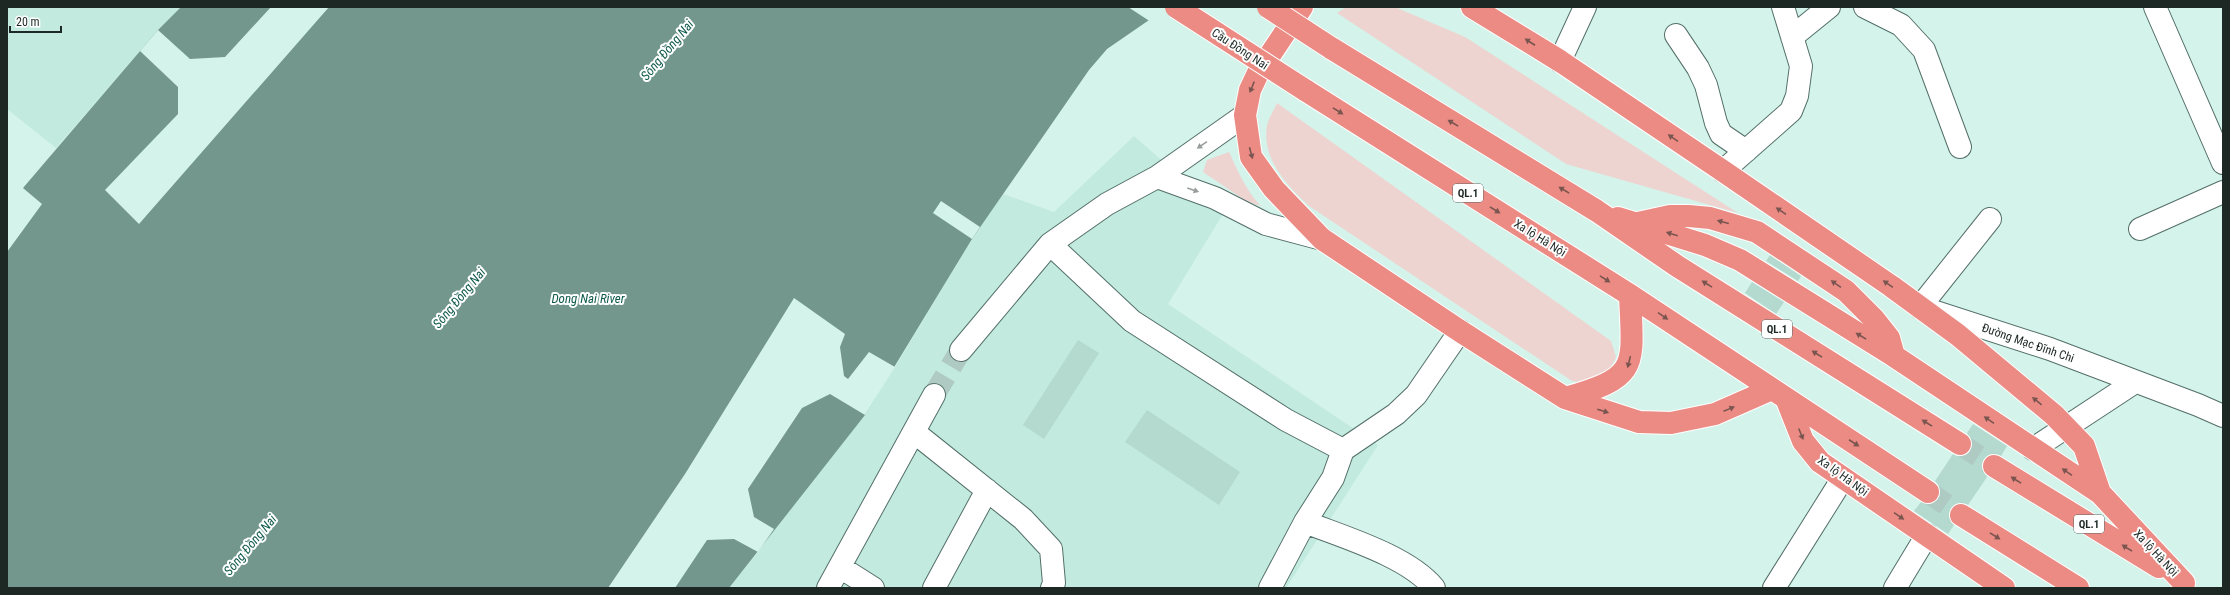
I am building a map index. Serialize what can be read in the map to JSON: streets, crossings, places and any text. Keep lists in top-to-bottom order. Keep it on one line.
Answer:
{"streets":{"highway":["Cầu Đồng Nai","QL.1","Xa lộ Hà Nội"],"street":["Đường Mạc Đĩnh Chi"]},"crossings":[["Cầu Đồng Nai","Xa lộ Hà Nội"],["QL.1","Xa lộ Hà Nội"],["QL.1","Đường Mạc Đĩnh Chi"]],"water":["Sông Đồng Nai","Dong Nai River"],"scale_bar":"20 m"}
